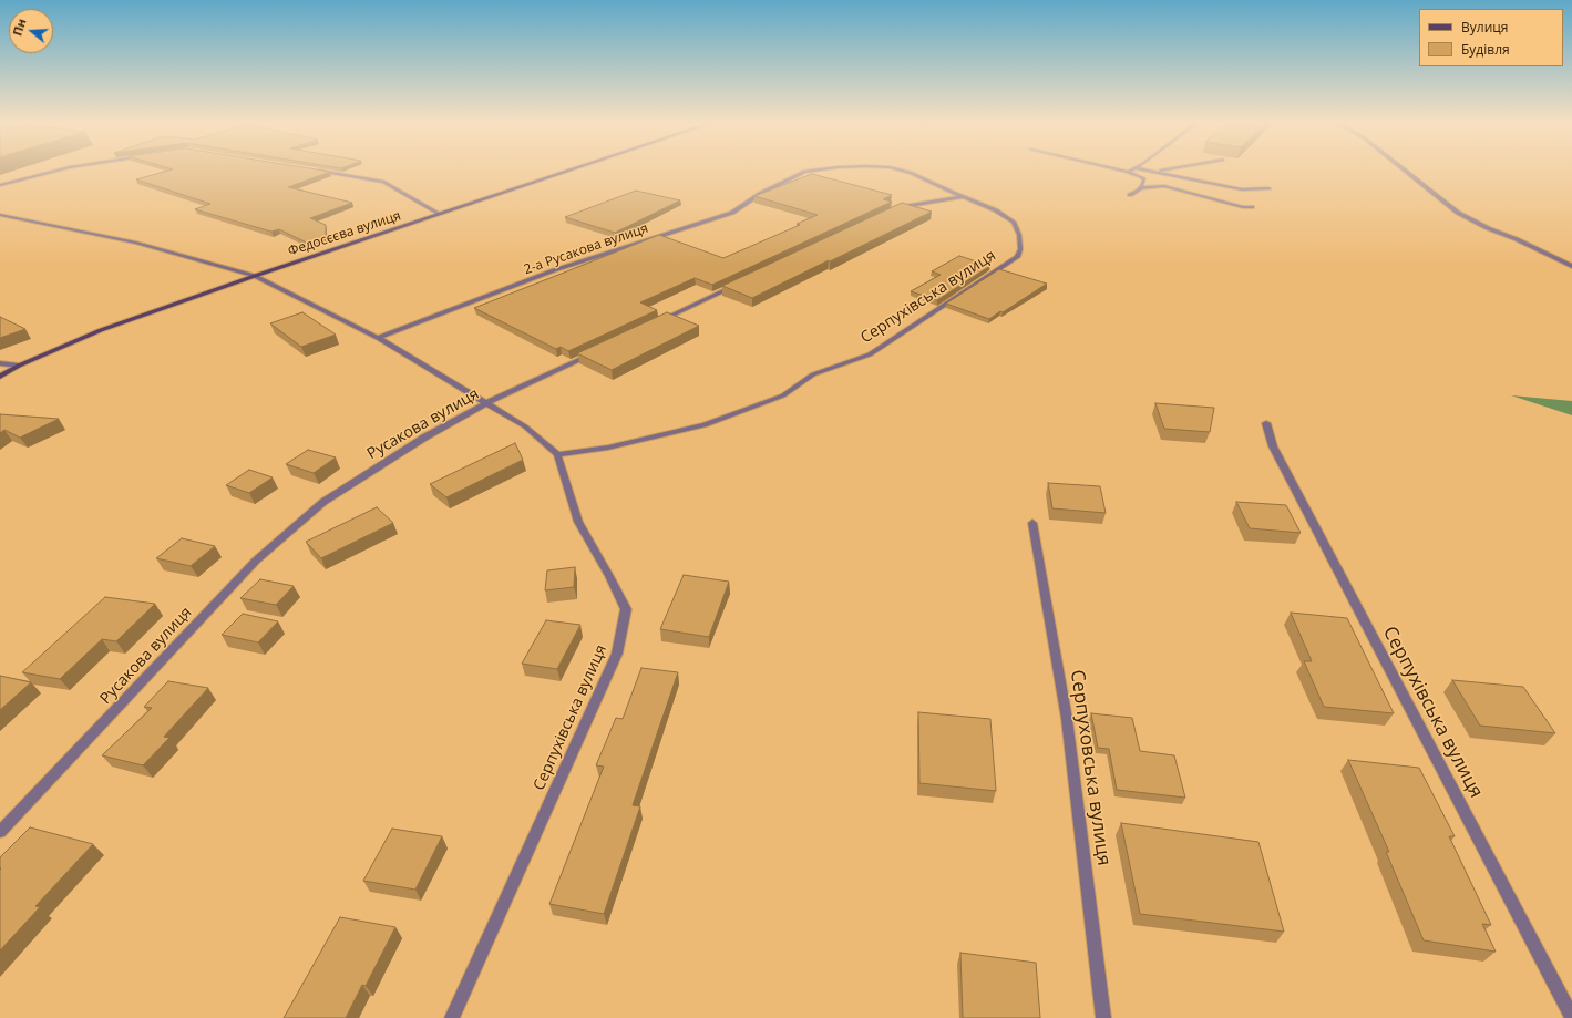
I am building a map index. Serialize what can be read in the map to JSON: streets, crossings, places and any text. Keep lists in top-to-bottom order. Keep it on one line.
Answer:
{"streets":{"main road":["Федосєєва вулиця"],"street":["2-а Русакова вулиця","Серпухівська вулиця","Русакова вулиця","Серпуховська вулиця"]},"crossings":[["2-а Русакова вулиця","Серпухівська вулиця"]],"legend":["Вулиця","Будівля"],"north":"left"}
